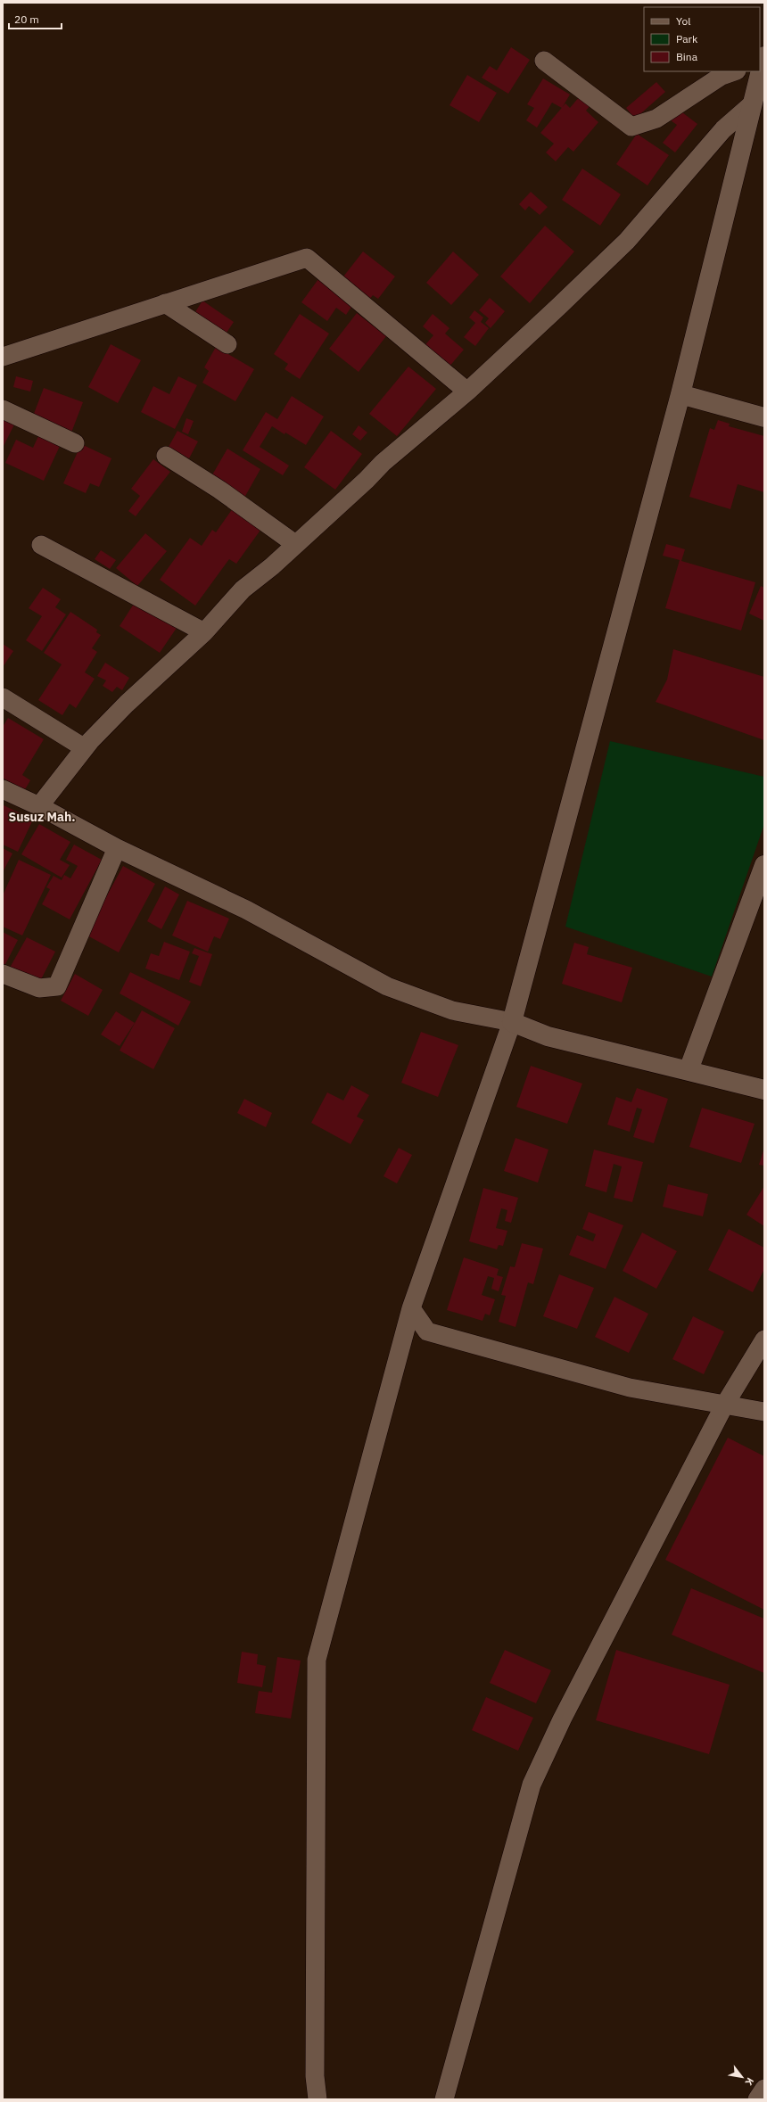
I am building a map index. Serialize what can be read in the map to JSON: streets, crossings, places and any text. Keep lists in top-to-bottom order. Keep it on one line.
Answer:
{"districts":["Susuz Mah."],"legend":["Yol","Park","Bina"],"scale_bar":"20 m","north":"bottom right"}
